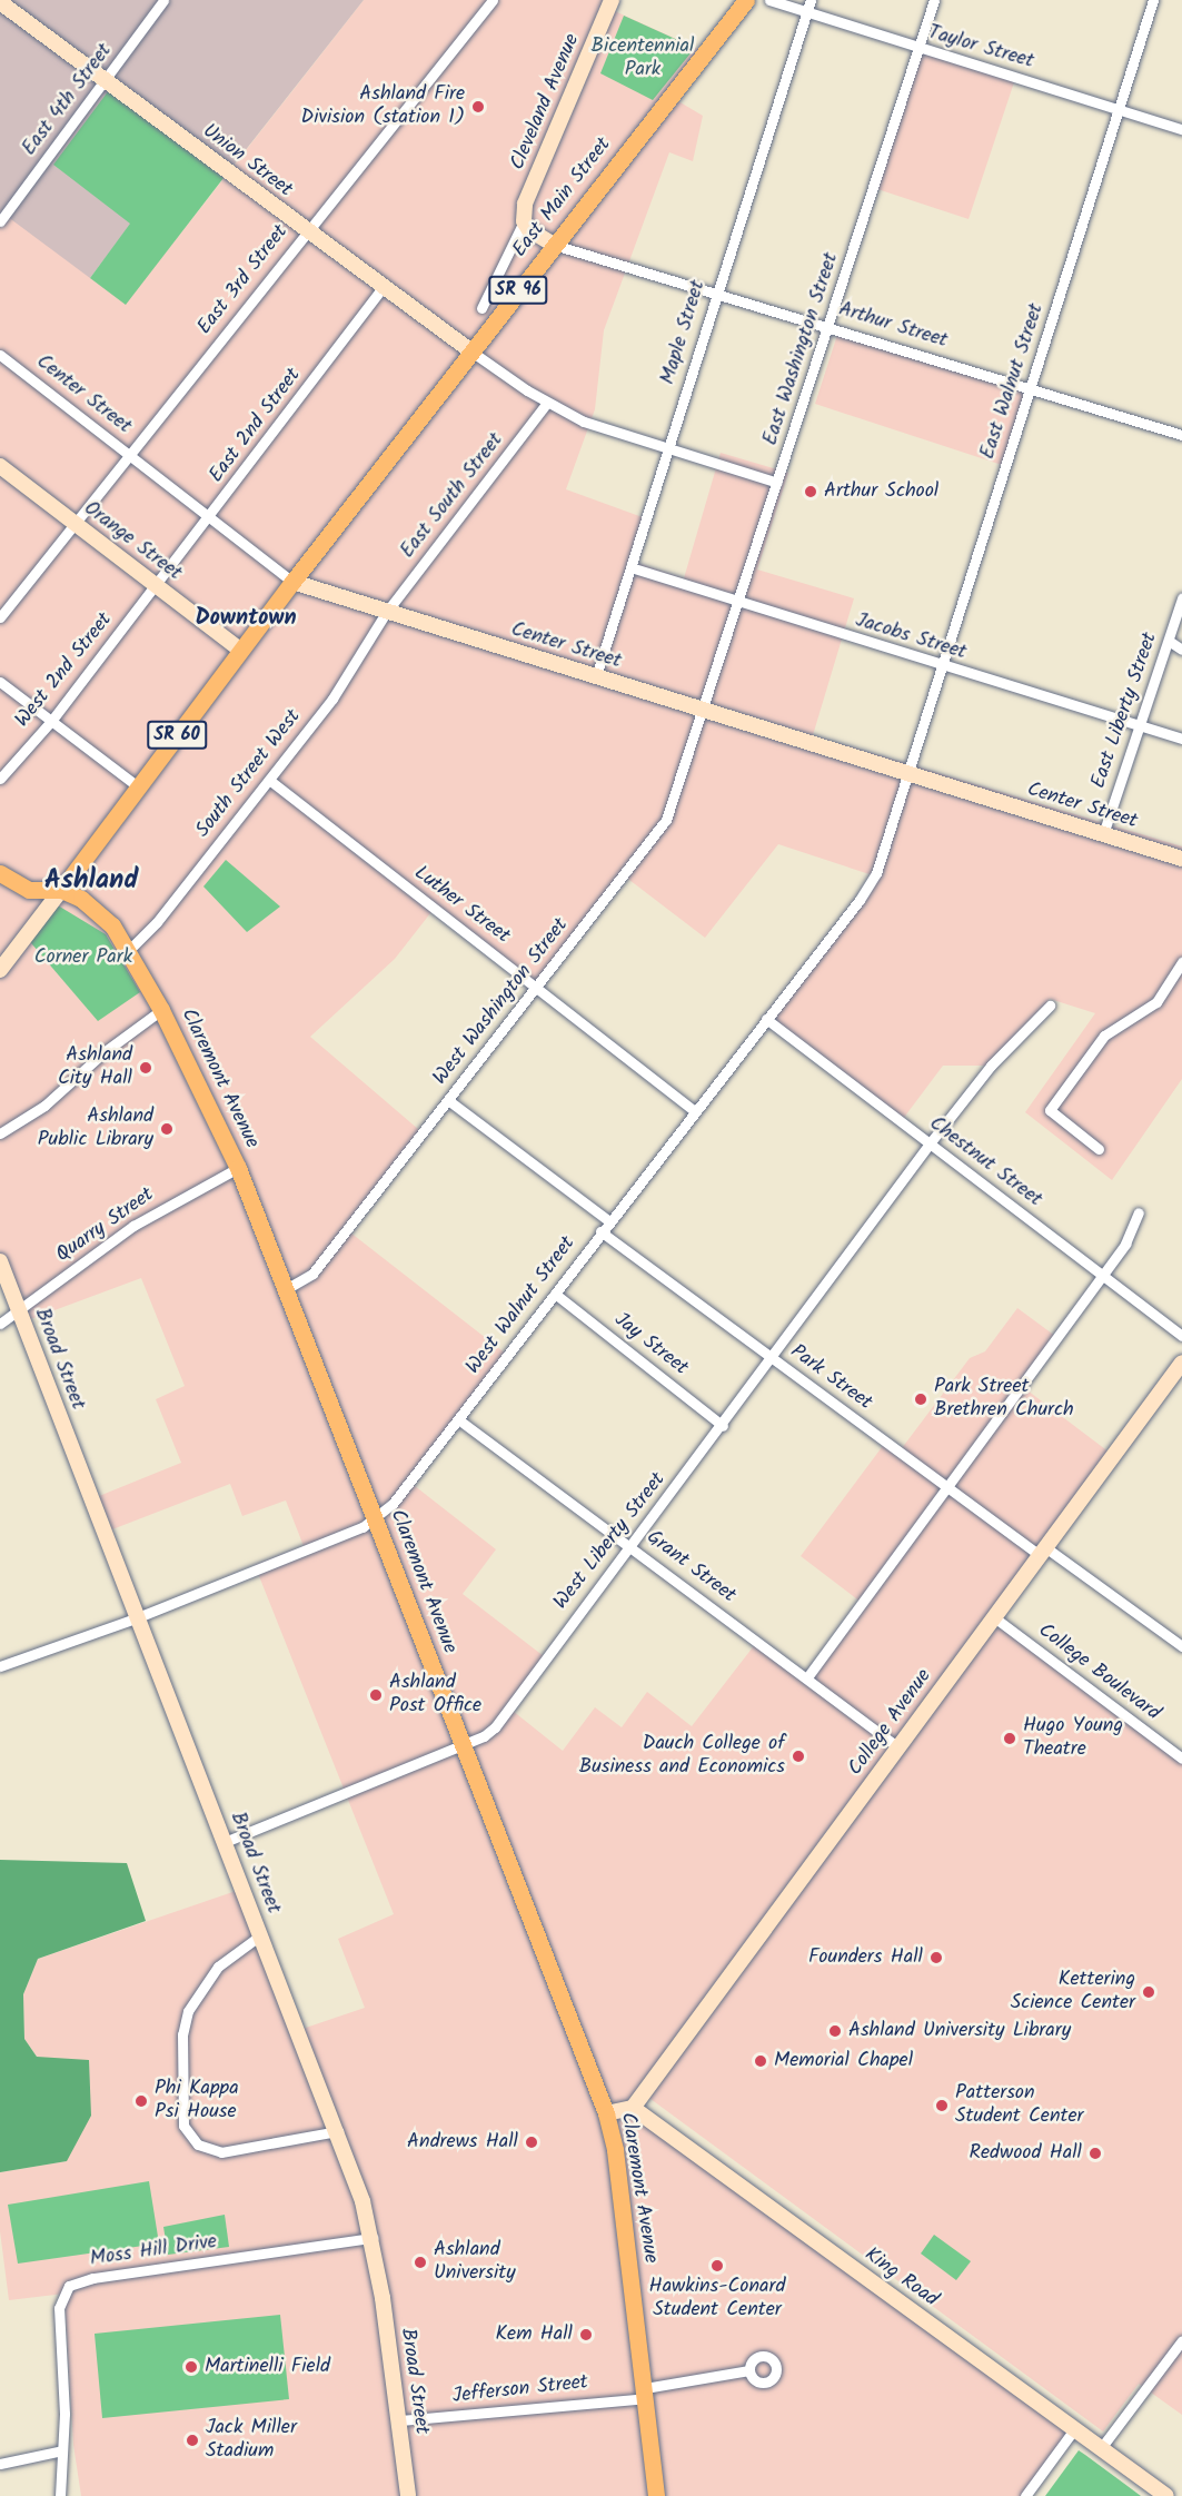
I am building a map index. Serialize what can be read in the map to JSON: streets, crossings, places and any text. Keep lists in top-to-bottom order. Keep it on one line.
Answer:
{"streets":{"main road":["East Main Street","SR 96","SR 60","Claremont Avenue"],"street":["Taylor Street","East 4th Street","Cleveland Avenue","Union Street","East 3rd Street","Arthur Street","Maple Street","East Washington Street","East Walnut Street","Center Street","East 2nd Street","East South Street","Orange Street","Jacobs Street","West 2nd Street","East Liberty Street","South Street West","Luther Street","West Washington Street","Chestnut Street","Quarry Street","West Walnut Street","Jay Street","Broad Street","Park Street","West Liberty Street","Grant Street","College Boulevard","College Avenue","Moss Hill Drive","King Road","Jefferson Street"]},"crossings":[["Taylor Street","Maple Street"],["Taylor Street","East Washington Street"],["Taylor Street","East Walnut Street"],["East 4th Street","Union Street"],["Union Street","East Main Street"],["Union Street","East 3rd Street"],["Union Street","East 2nd Street"],["East Main Street","Arthur Street"],["East Main Street","Center Street"],["East Main Street","SR 60"],["East 3rd Street","Center Street"],["East 3rd Street","Orange Street"],["Arthur Street","Maple Street"],["Arthur Street","East Washington Street"],["Arthur Street","East Walnut Street"],["Maple Street","Center Street"],["Maple Street","Jacobs Street"],["East Washington Street","Center Street"],["East Washington Street","Jacobs Street"],["East Washington Street","West Washington Street"],["East Walnut Street","Center Street"],["East Walnut Street","Jacobs Street"],["East Walnut Street","West Walnut Street"],["Center Street","East 2nd Street"],["Center Street","East South Street"],["Center Street","East Liberty Street"],["Center Street","SR 60"],["Center Street","South Street West"],["Center Street","West Washington Street"],["Center Street","West Walnut Street"],["East 2nd Street","Orange Street"],["East 2nd Street","West 2nd Street"],["East South Street","South Street West"],["Orange Street","West 2nd Street"],["Orange Street","SR 60"],["Jacobs Street","East Liberty Street"],["SR 60","Claremont Avenue"],["South Street West","Luther Street"],["South Street West","Claremont Avenue"],["Luther Street","West Washington Street"],["Luther Street","West Walnut Street"],["West Washington Street","Claremont Avenue"],["Claremont Avenue","Quarry Street"],["Claremont Avenue","West Walnut Street"],["Claremont Avenue","West Liberty Street"],["Claremont Avenue","Jefferson Street"],["Chestnut Street","West Walnut Street"],["Chestnut Street","West Liberty Street"],["Quarry Street","Broad Street"],["West Walnut Street","Jay Street"],["West Walnut Street","Broad Street"],["West Walnut Street","Park Street"],["West Walnut Street","Grant Street"],["Jay Street","West Liberty Street"],["Broad Street","West Liberty Street"],["Broad Street","Moss Hill Drive"],["Broad Street","Jefferson Street"],["Park Street","West Liberty Street"],["Park Street","College Avenue"],["West Liberty Street","Grant Street"],["Grant Street","College Avenue"],["College Boulevard","College Avenue"],["College Avenue","King Road"]],"districts":["Downtown","Ashland"],"parks":["Bicentennial Park","Corner Park"],"places":["Ashland Fire Division (station 1)","Arthur School","Ashland City Hall","Ashland Public Library","Park Street Brethren Church","Ashland Post Office","Hugo Young Theatre","Dauch College of Business and Economics","Founders Hall","Kettering Science Center","Ashland University Library","Memorial Chapel","Phi Kappa Psi House","Patterson Student Center","Andrews Hall","Redwood Hall","Ashland University","Hawkins-Conard Student Center","Kem Hall","Martinelli Field","Jack Miller Stadium"]}
